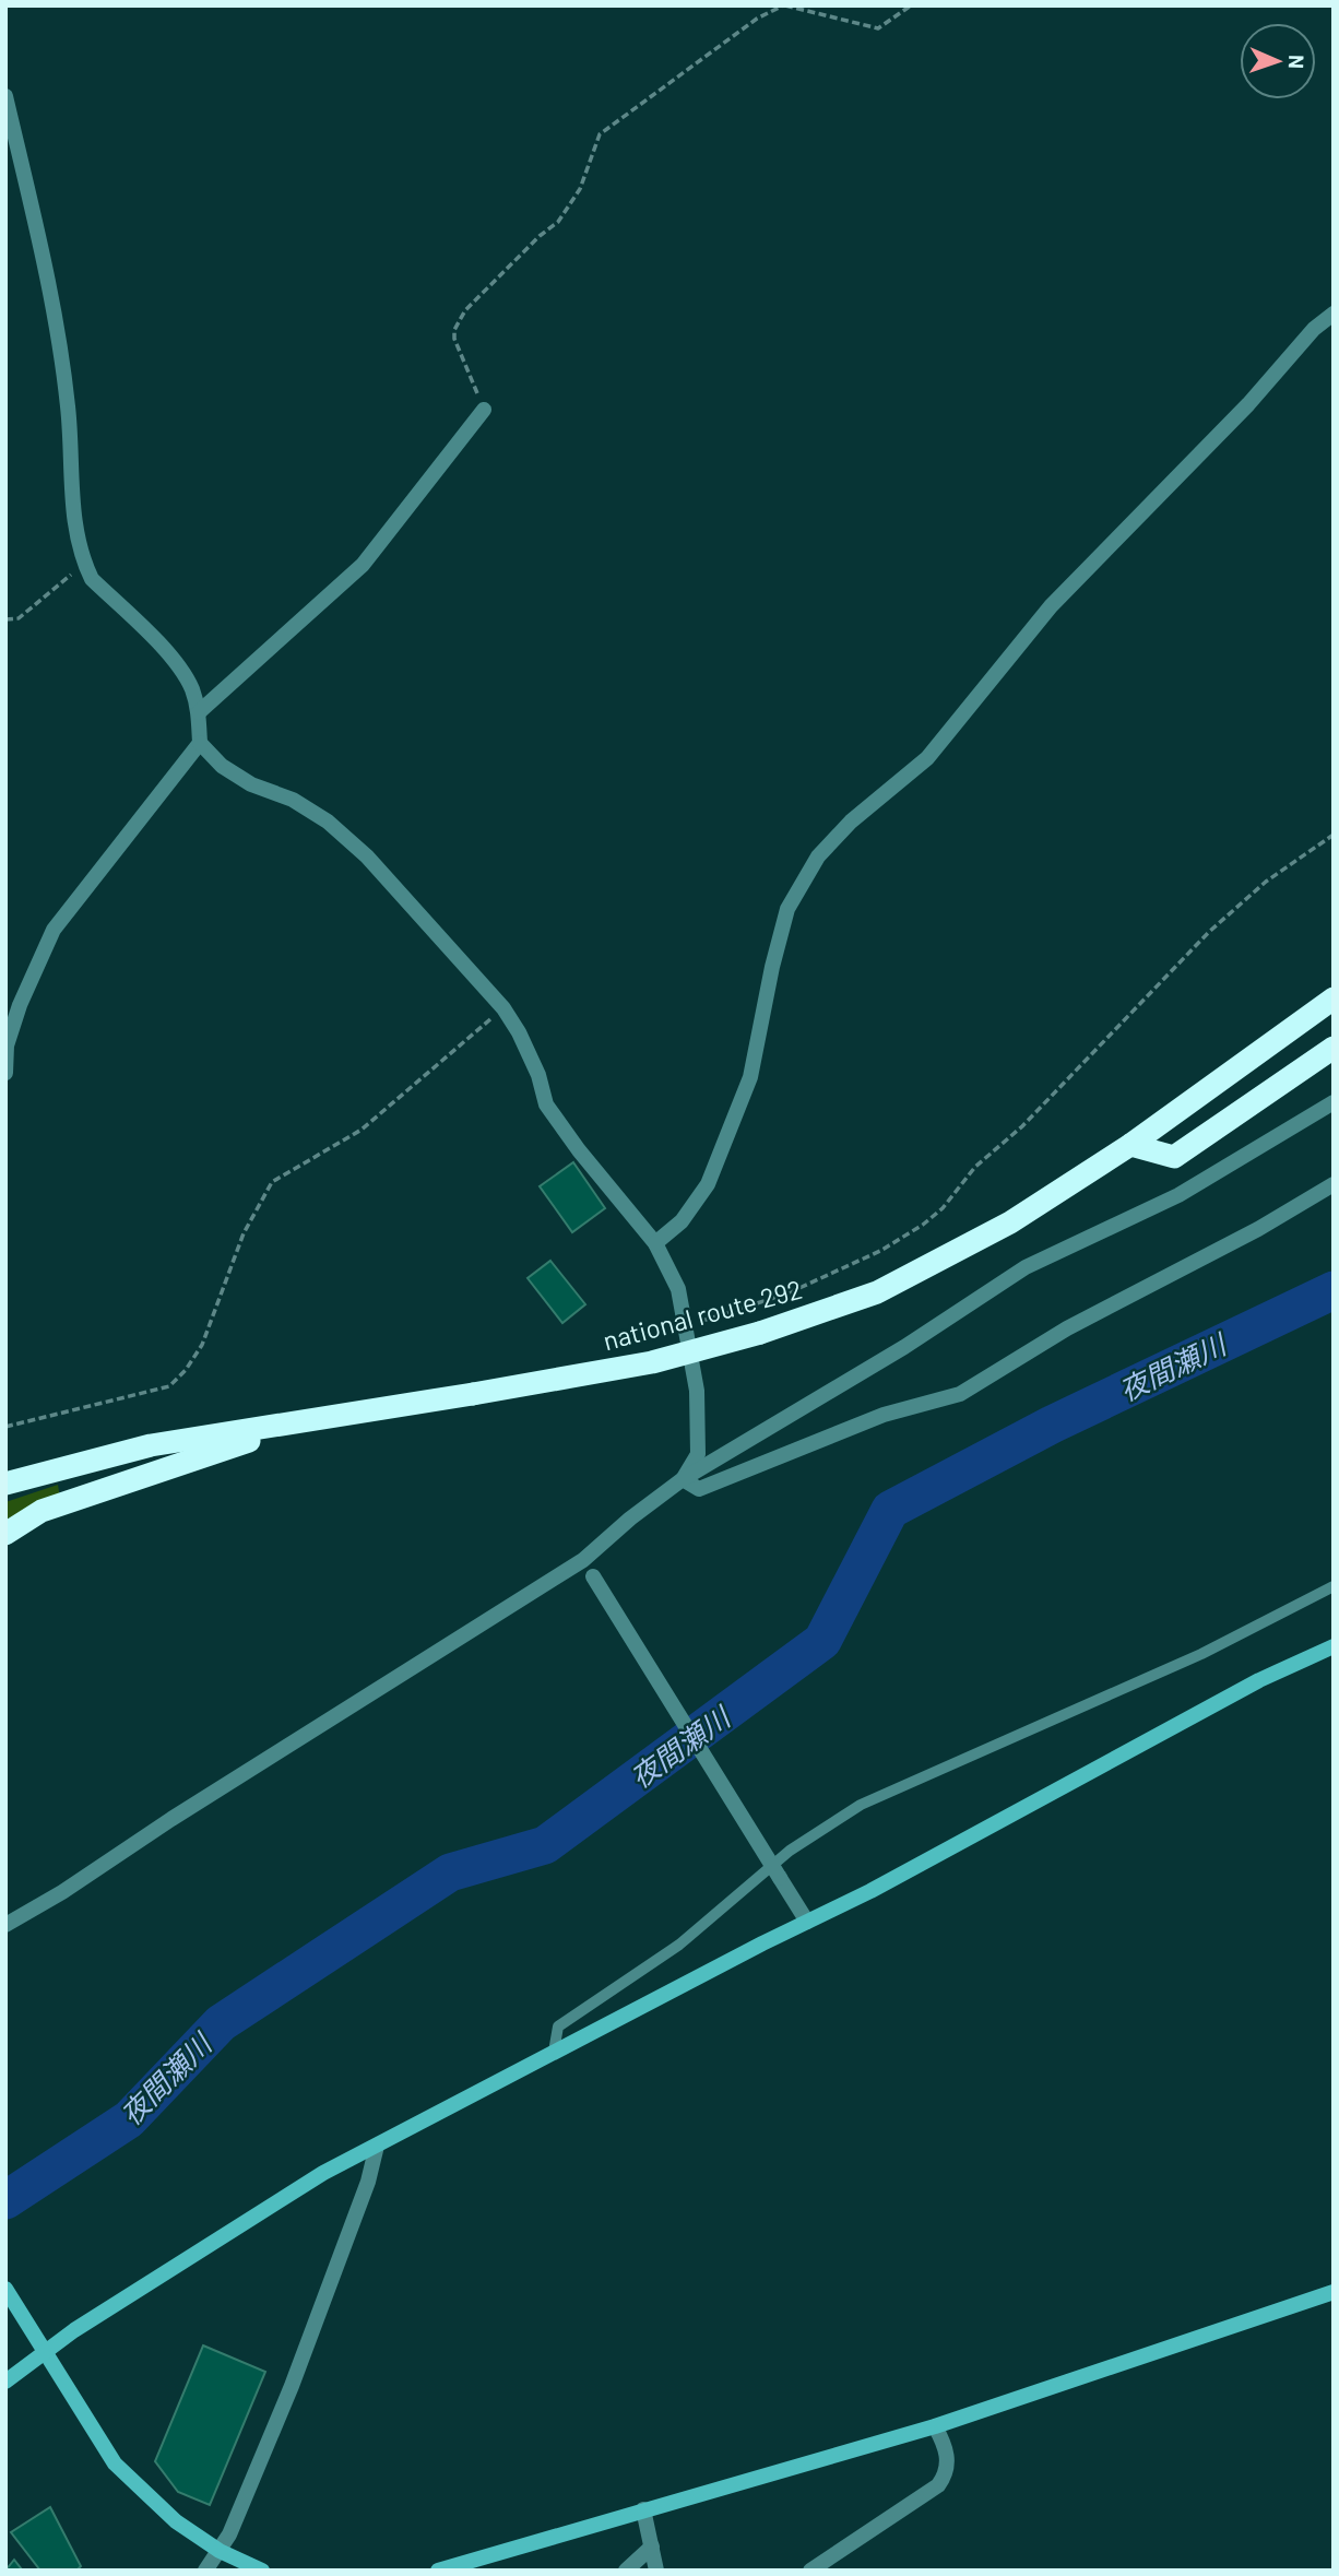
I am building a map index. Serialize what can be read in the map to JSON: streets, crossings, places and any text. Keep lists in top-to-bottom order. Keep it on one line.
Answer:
{"streets":{"highway":["national route 292"]},"water":["夜間瀬川"],"north":"right"}
